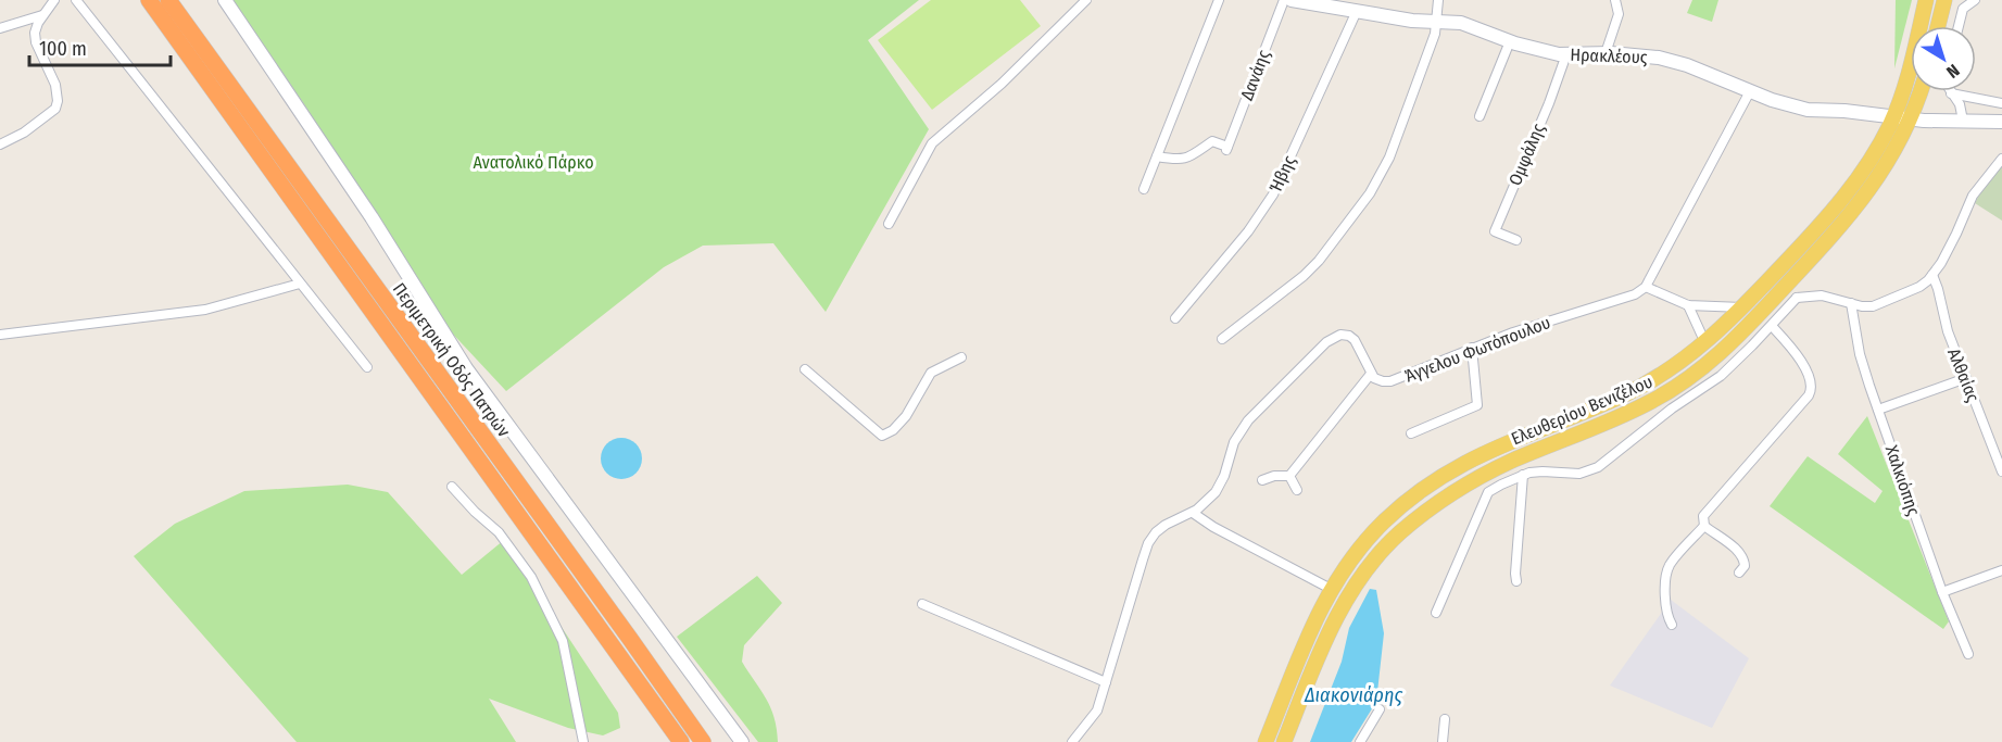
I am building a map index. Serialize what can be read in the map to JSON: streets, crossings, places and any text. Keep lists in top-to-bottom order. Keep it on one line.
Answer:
{"streets":{"highway":["Περιμετρική Οδός Πατρών"],"main road":["Ελευθερίου Βενιζέλου"],"street":["Ηρακλέους","Δανάης","Ομφάλης","Ήβης","Άγγελου Φωτόπουλου","Αλθαίας","Χαλκιόπης"]},"crossings":[["Ηρακλέους","Ομφάλης"],["Ηρακλέους","Ήβης"],["Ηρακλέους","Ελευθερίου Βενιζέλου"]],"water":["Διακονιάρης"],"parks":["Ανατολικό Πάρκο"],"scale_bar":"100 m","north":"bottom right"}
